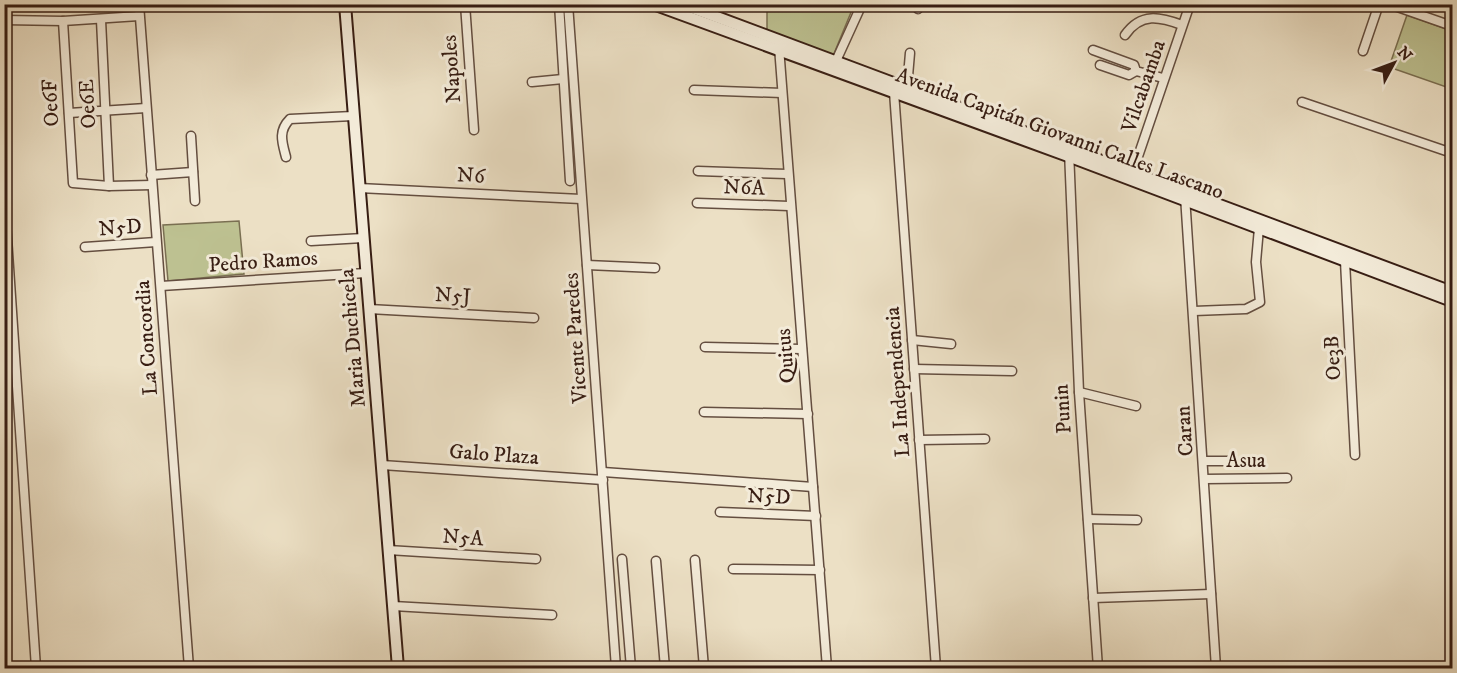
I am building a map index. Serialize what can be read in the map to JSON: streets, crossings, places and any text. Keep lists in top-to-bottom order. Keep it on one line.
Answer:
{"streets":{"main road":["Avenida Capitán Giovanni Calles Lascano","Maria Duchicela"],"street":["Napoles","Vilcabamba","Oe6F","Oe6E","N6","N6A","N5D","Pedro Ramos","N5J","La Concordia","Vicente Paredes","Quitus","Oe3B","La Independencia","Punin","Caran","Galo Plaza","Asua","N5A"]},"crossings":[["Vilcabamba","Avenida Capitán Giovanni Calles Lascano"],["Oe6F","Oe6E"],["Avenida Capitán Giovanni Calles Lascano","Quitus"],["Avenida Capitán Giovanni Calles Lascano","Oe3B"],["Avenida Capitán Giovanni Calles Lascano","La Independencia"],["Avenida Capitán Giovanni Calles Lascano","Punin"],["Avenida Capitán Giovanni Calles Lascano","Caran"],["N6","Maria Duchicela"],["N6","Vicente Paredes"],["N6A","Quitus"],["N5D","La Concordia"],["N5D","Quitus"],["Pedro Ramos","La Concordia"],["Pedro Ramos","Maria Duchicela"],["N5J","Maria Duchicela"],["Maria Duchicela","Galo Plaza"],["Maria Duchicela","N5A"],["Vicente Paredes","Galo Plaza"],["Quitus","Galo Plaza"],["Caran","Asua"]],"north":"top right"}
